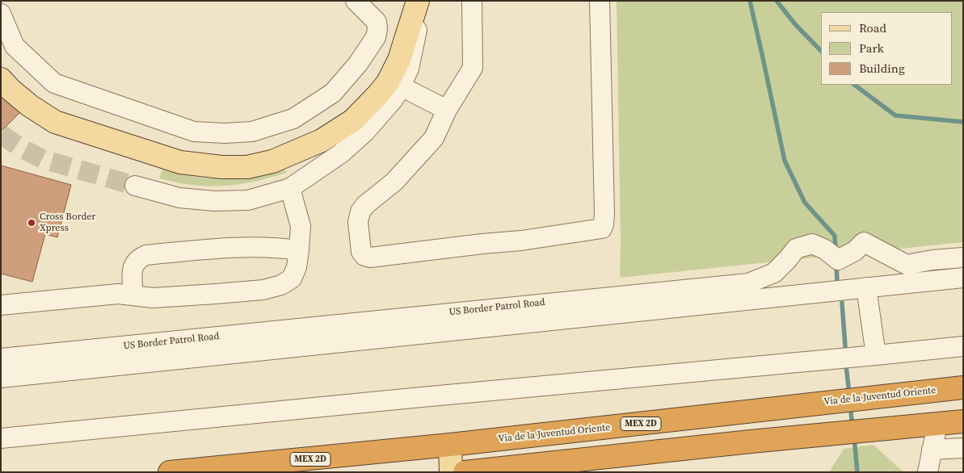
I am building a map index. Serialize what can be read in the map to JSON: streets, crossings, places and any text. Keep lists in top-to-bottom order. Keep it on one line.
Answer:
{"streets":{"highway":["Via de la Juventud Oriente","MEX 2D"],"street":["US Border Patrol Road"]},"places":["Cross Border Xpress"],"legend":["Road","Park","Building"]}
